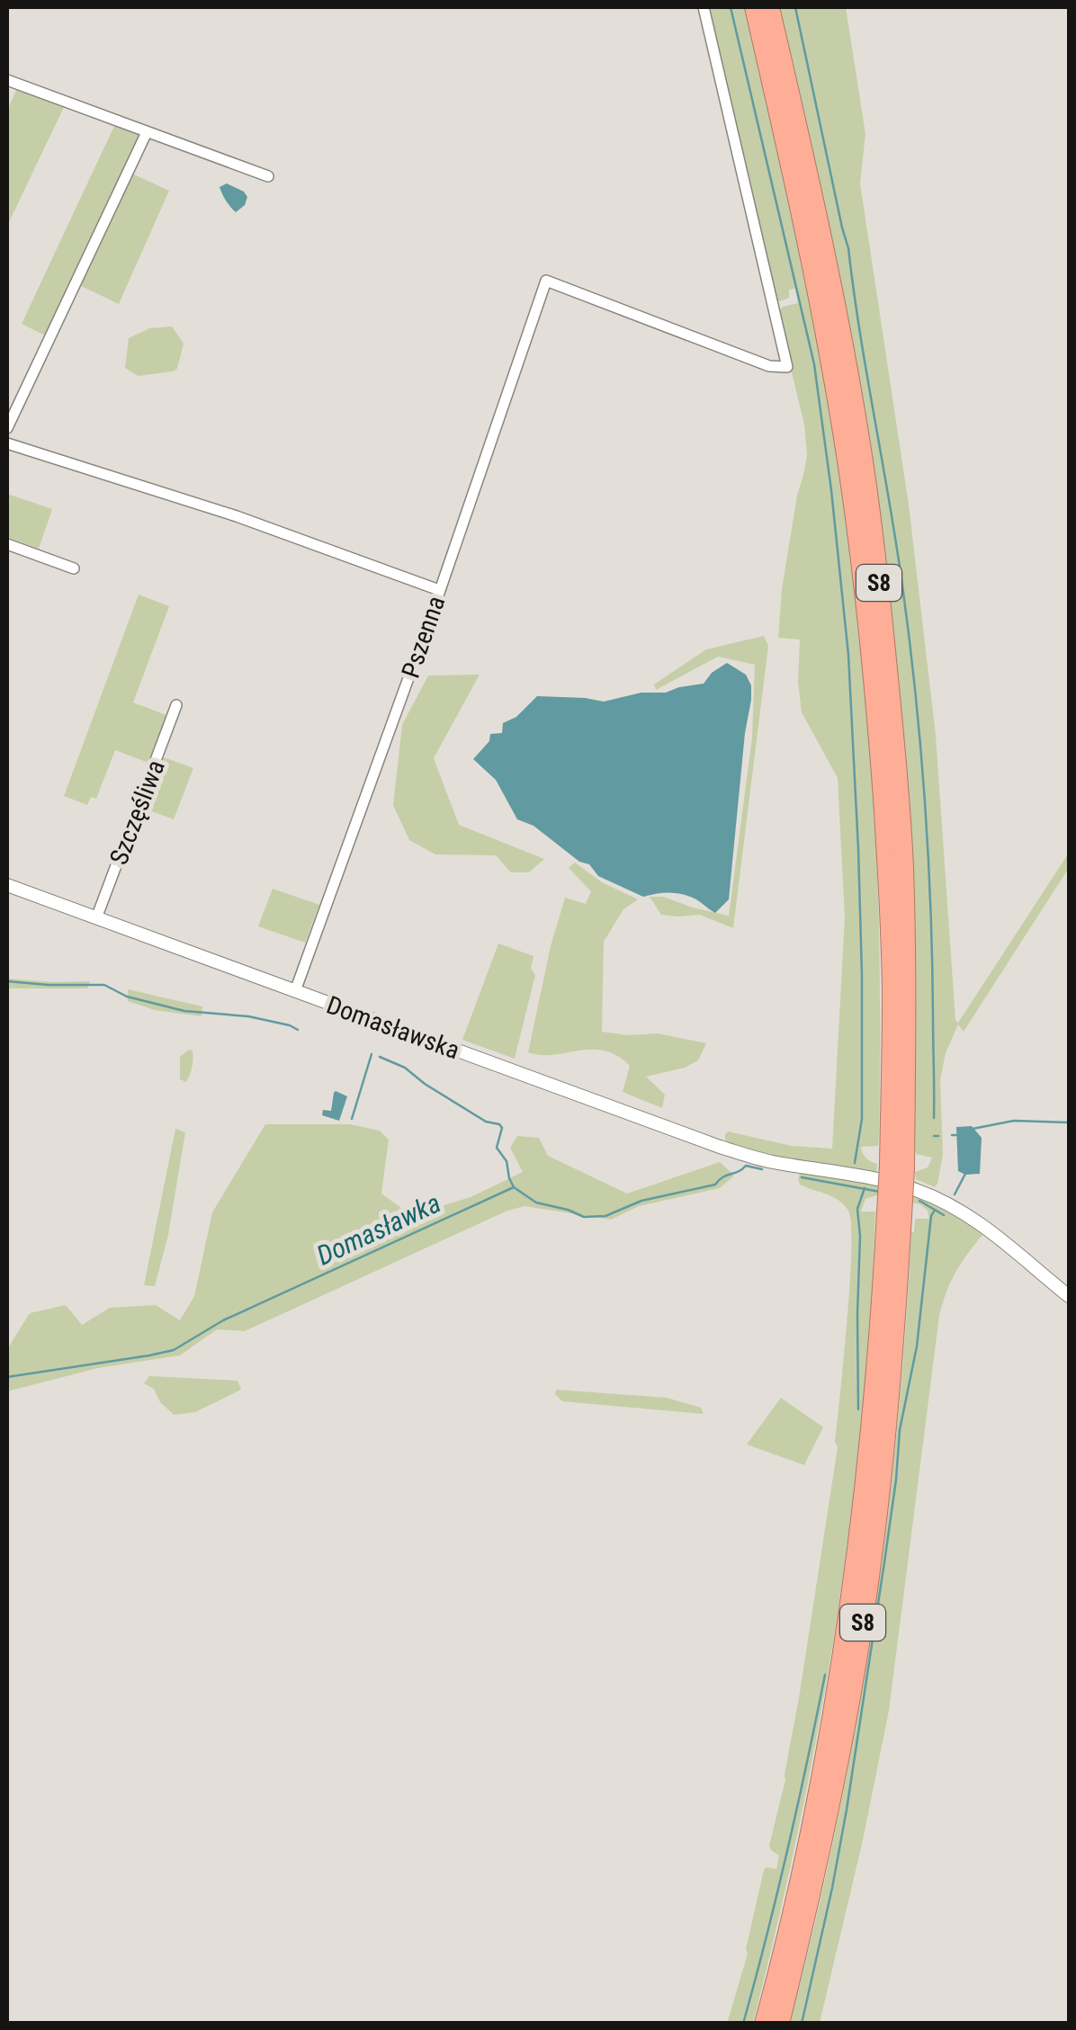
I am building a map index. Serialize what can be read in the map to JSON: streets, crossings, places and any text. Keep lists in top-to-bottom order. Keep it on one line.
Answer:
{"streets":{"highway":["S8"],"street":["Pszenna","Szczęśliwa","Domasławska"]},"crossings":[["Pszenna","Domasławska"],["Szczęśliwa","Domasławska"]],"water":["Domasławka"]}
